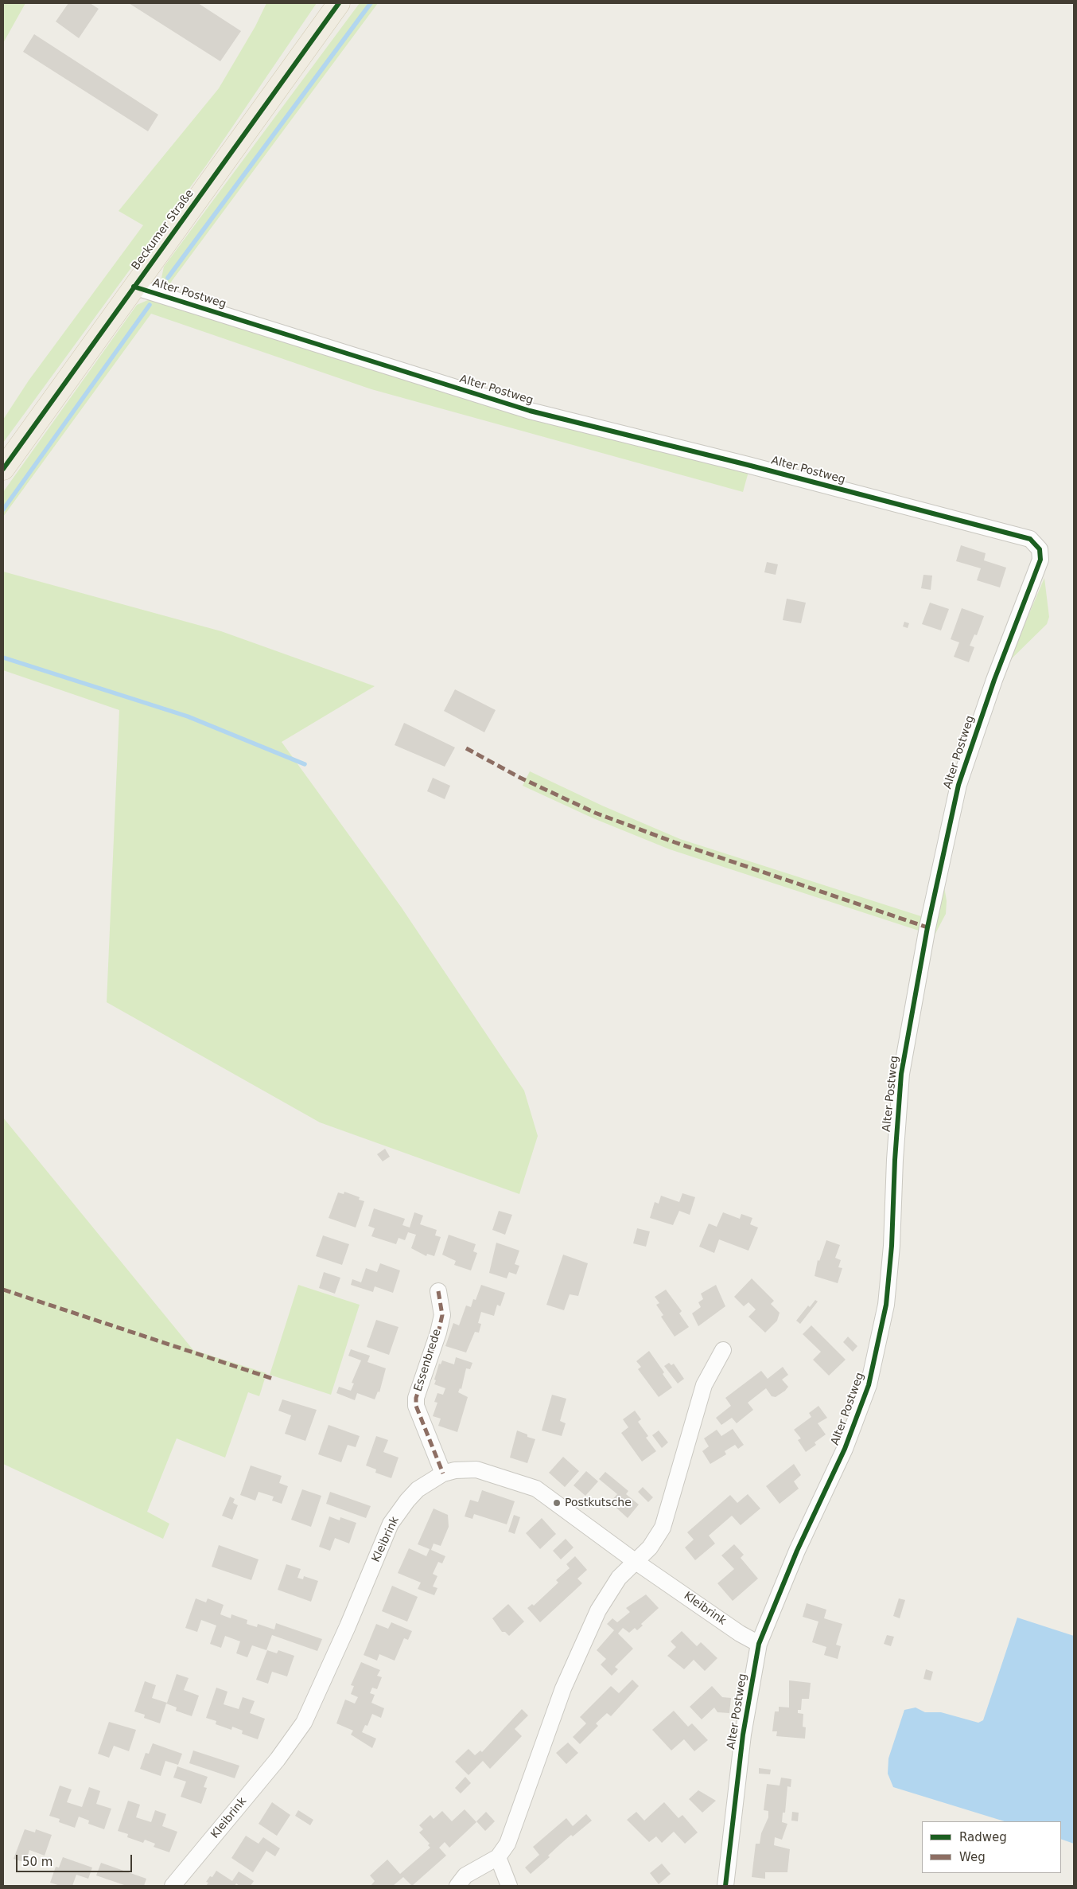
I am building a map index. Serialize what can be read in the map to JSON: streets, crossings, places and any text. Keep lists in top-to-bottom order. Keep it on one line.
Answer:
{"streets":{"main road":["Beckumer Straße"],"street":["Alter Postweg","Essenbrede","Kleibrink"]},"crossings":[["Beckumer Straße","Alter Postweg"],["Alter Postweg","Kleibrink"],["Essenbrede","Kleibrink"]],"places":["Postkutsche"],"legend":["Radweg","Weg"],"scale_bar":"50 m"}
